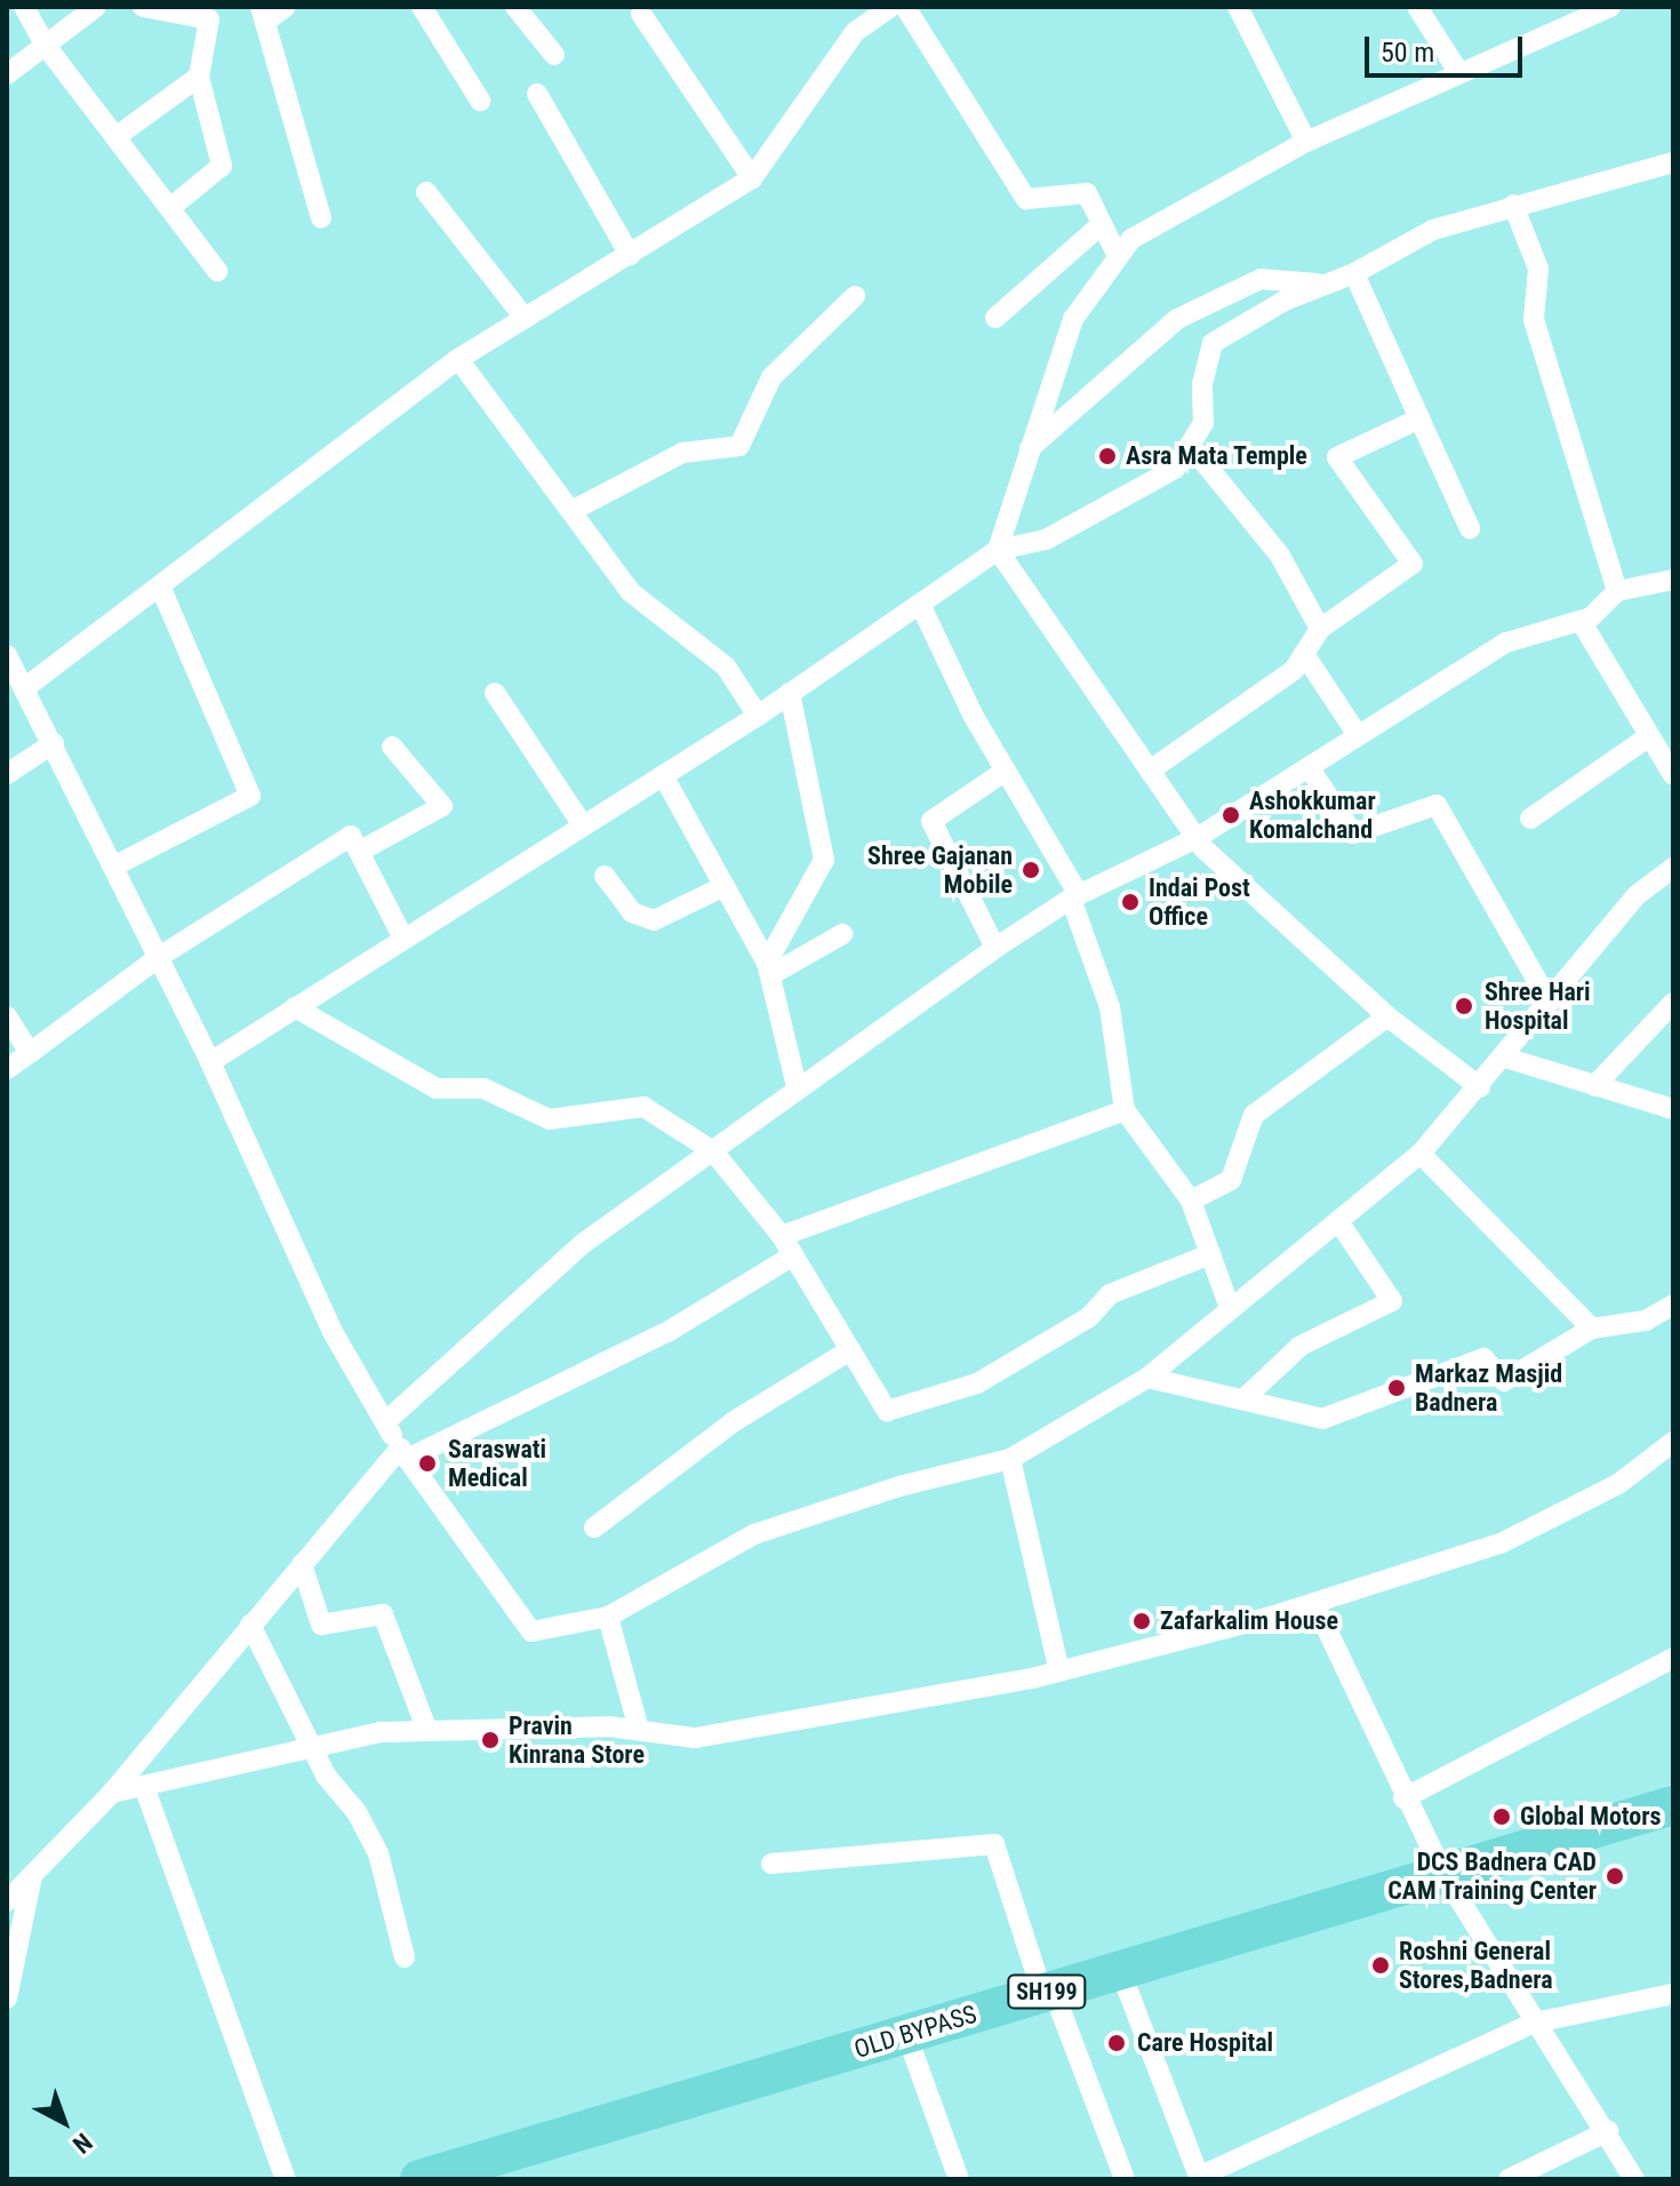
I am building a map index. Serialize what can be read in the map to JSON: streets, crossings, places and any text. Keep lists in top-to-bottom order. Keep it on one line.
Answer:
{"streets":{"highway":["SH199","OLD BYPASS"]},"places":["Asra Mata Temple","Ashokkumar Komalchand","Shree Gajanan Mobile","Indai Post Office","Shree Hari Hospital","Markaz Masjid Badnera","Saraswati Medical","Zafarkalim House","Pravin Kinrana Store","Global Motors","DCS Badnera CAD CAM Training Center","Roshni General Stores,Badnera","Care Hospital"],"scale_bar":"50 m","north":"bottom right"}
